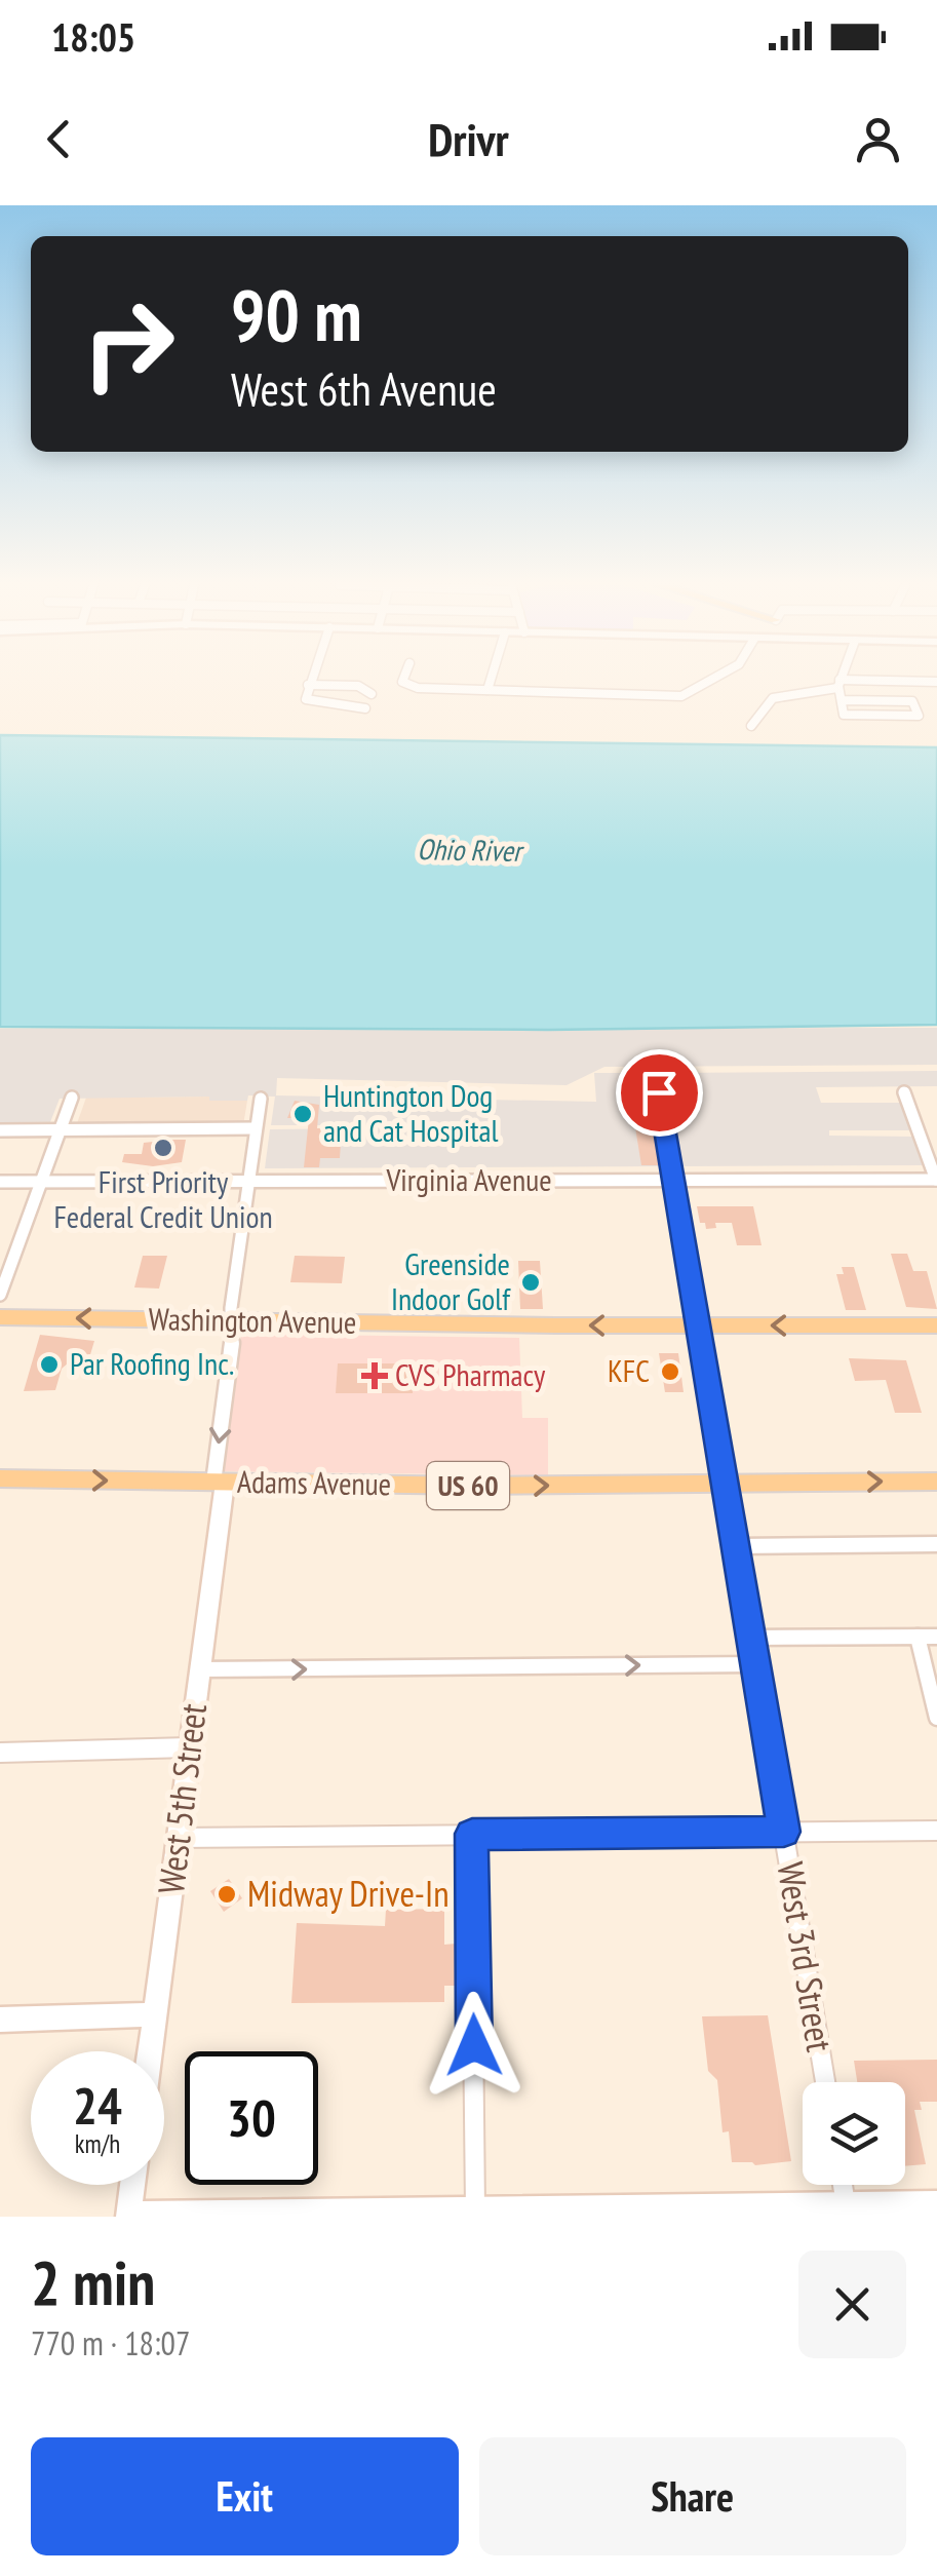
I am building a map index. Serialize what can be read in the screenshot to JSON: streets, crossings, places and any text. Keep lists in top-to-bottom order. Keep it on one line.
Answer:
{"streets":{"main road":["Washington Avenue","Adams Avenue","US 60"],"street":["Virginia Avenue","West 5th Street","West 3rd Street"]},"crossings":[["Virginia Avenue","West 5th Street"],["Virginia Avenue","West 3rd Street"],["Washington Avenue","West 5th Street"],["Washington Avenue","West 3rd Street"],["Adams Avenue","West 5th Street"],["Adams Avenue","West 3rd Street"]],"one_way":["Washington Avenue","Adams Avenue"],"water":["Ohio River"],"places":{"other":["Huntington Dog and Cat Hospital","First Priority Federal Credit Union","Greenside Indoor Golf","Par Roofing Inc.","KFC","Midway Drive-In"],"health":["CVS Pharmacy"]},"page":{"status":"18:05","header":"Drivr","turn":["90 m","West 6th Avenue"],"speed":"24 km/h","limit":"30","heading":["2 min","770 m · 18:07"],"buttons":["Exit","Share"]}}
